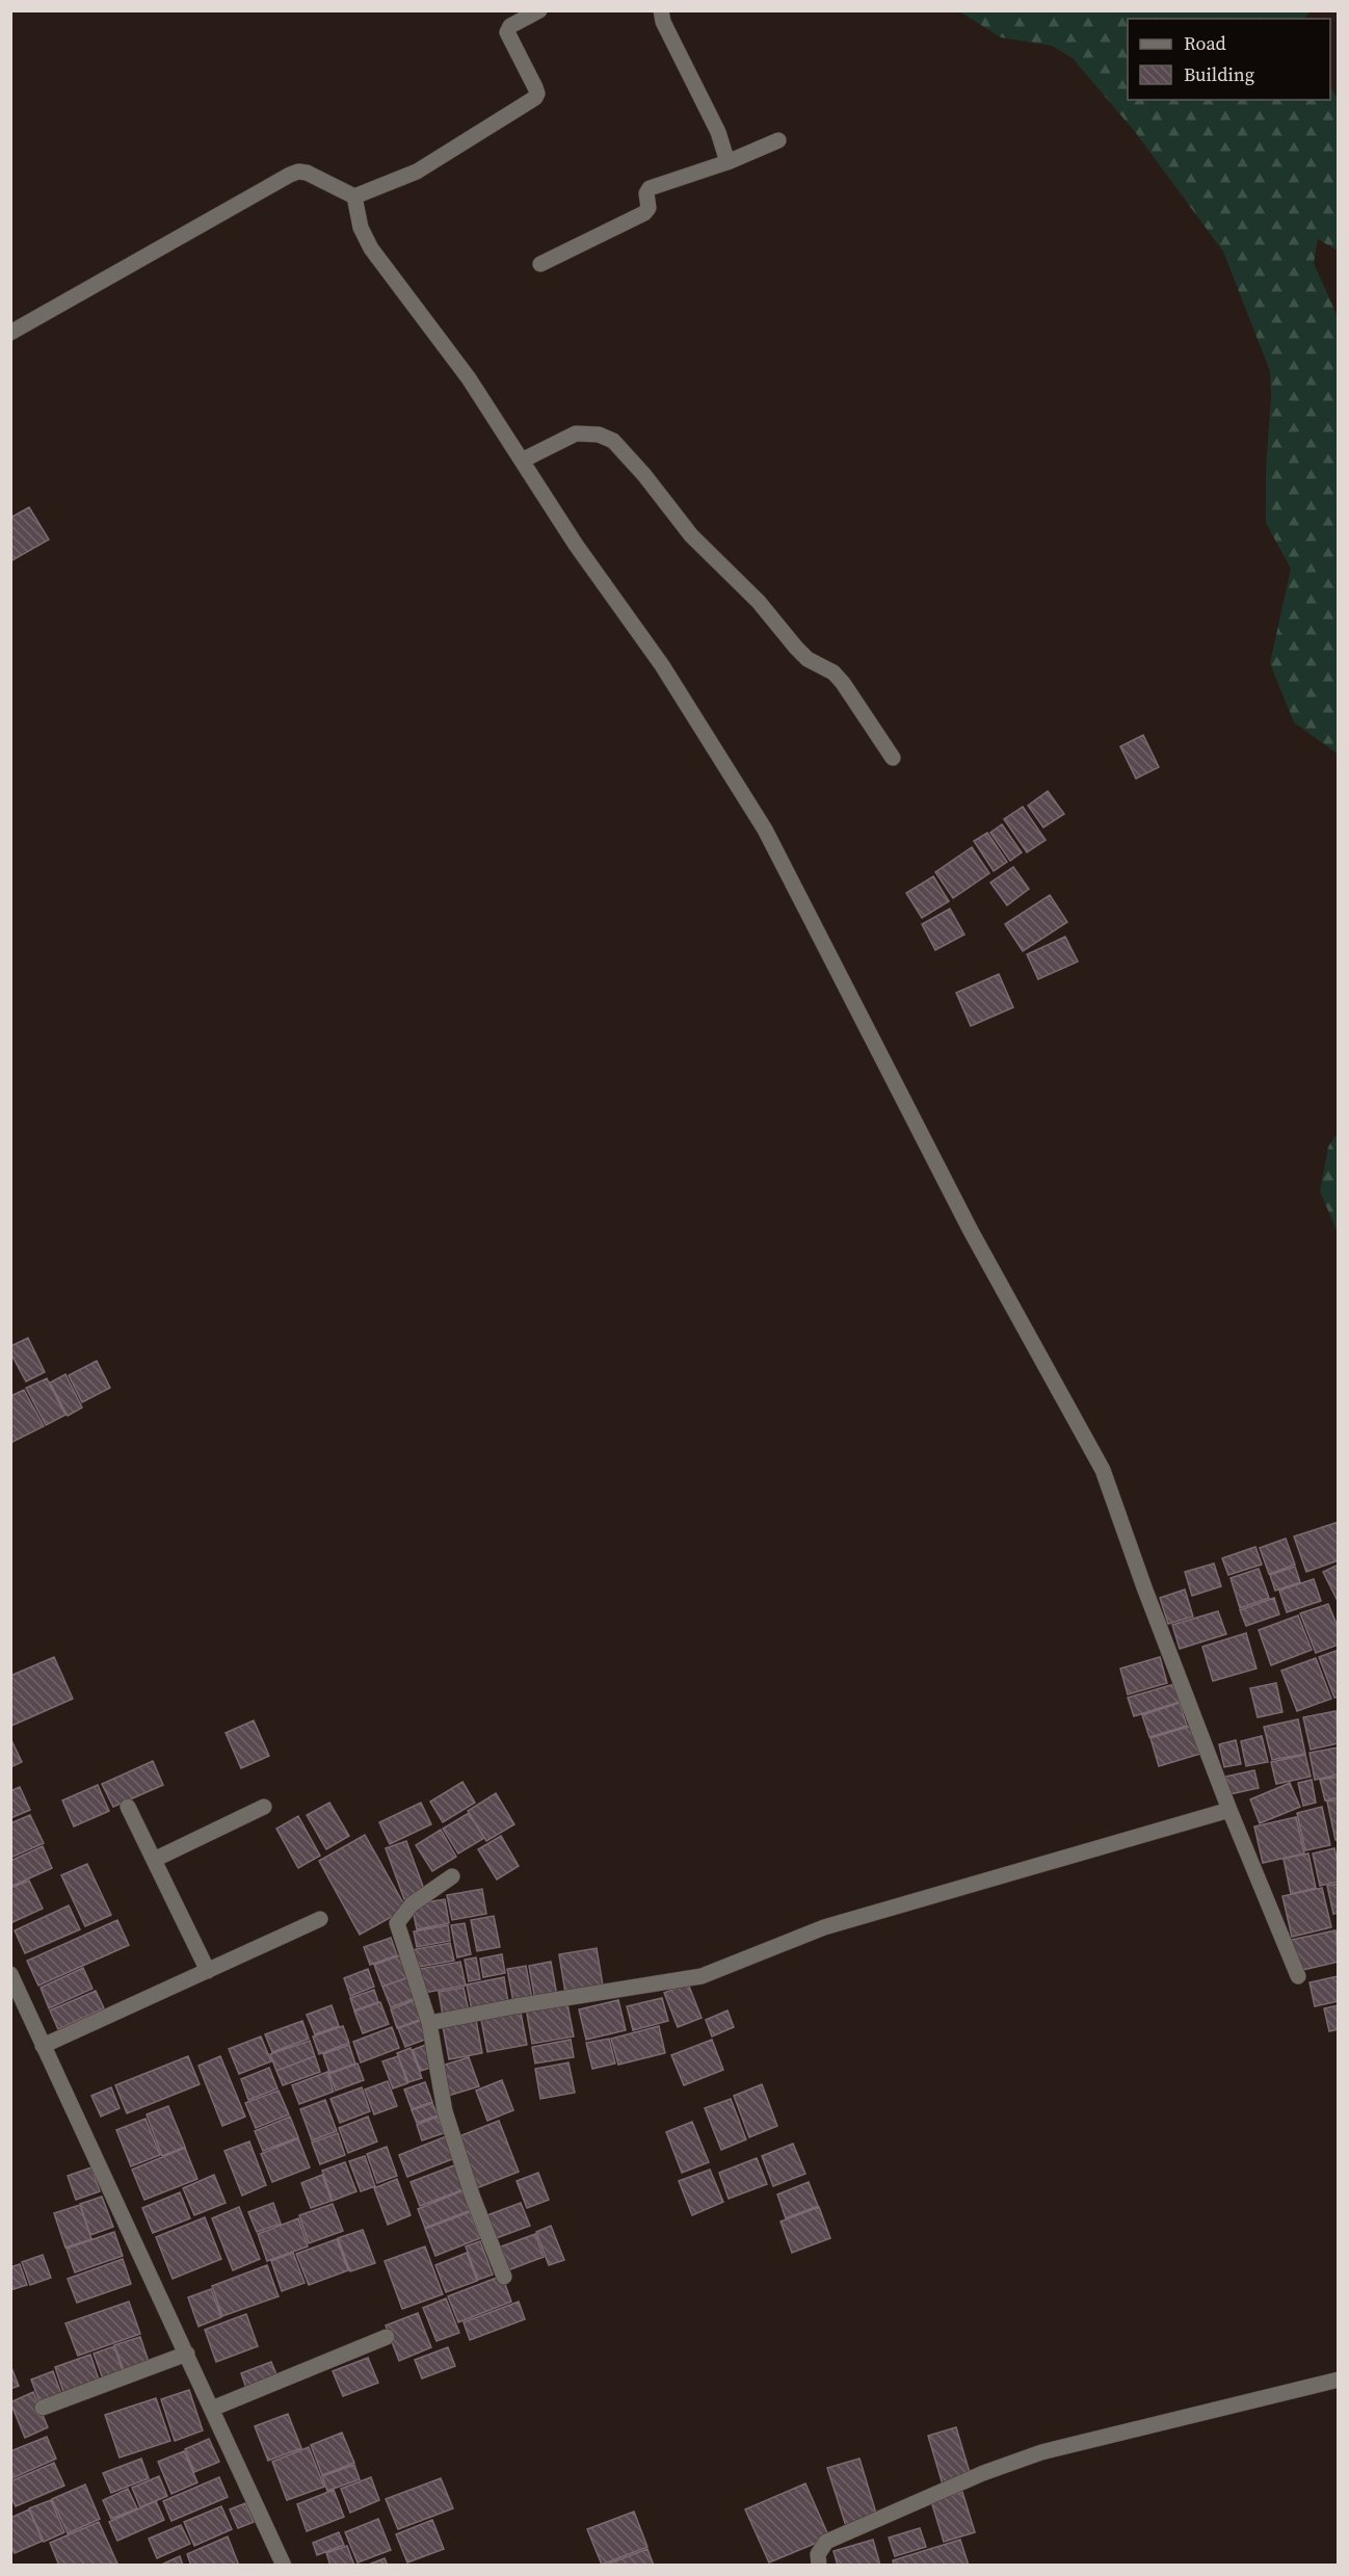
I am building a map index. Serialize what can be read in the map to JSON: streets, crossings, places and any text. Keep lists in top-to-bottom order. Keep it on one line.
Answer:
{"legend":["Road","Building"]}
